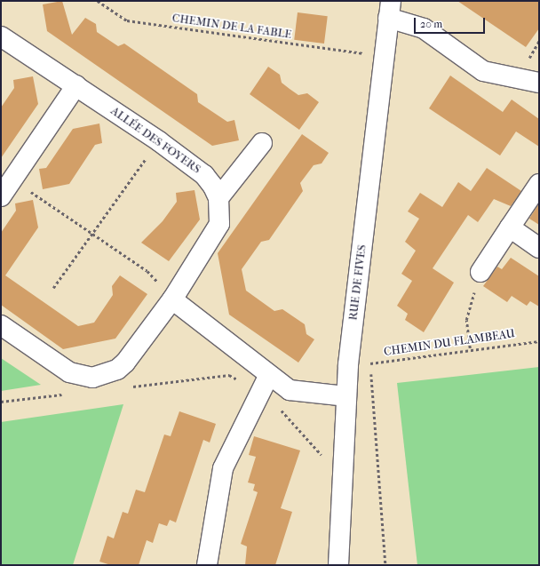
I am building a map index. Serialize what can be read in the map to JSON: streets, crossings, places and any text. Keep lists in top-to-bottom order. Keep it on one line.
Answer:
{"streets":{"street":["ALLÉE DES FOYERS","RUE DE FIVES"],"path":["CHEMIN DE LA FABLE","CHEMIN DU FLAMBEAU"]},"scale_bar":"20 m"}
